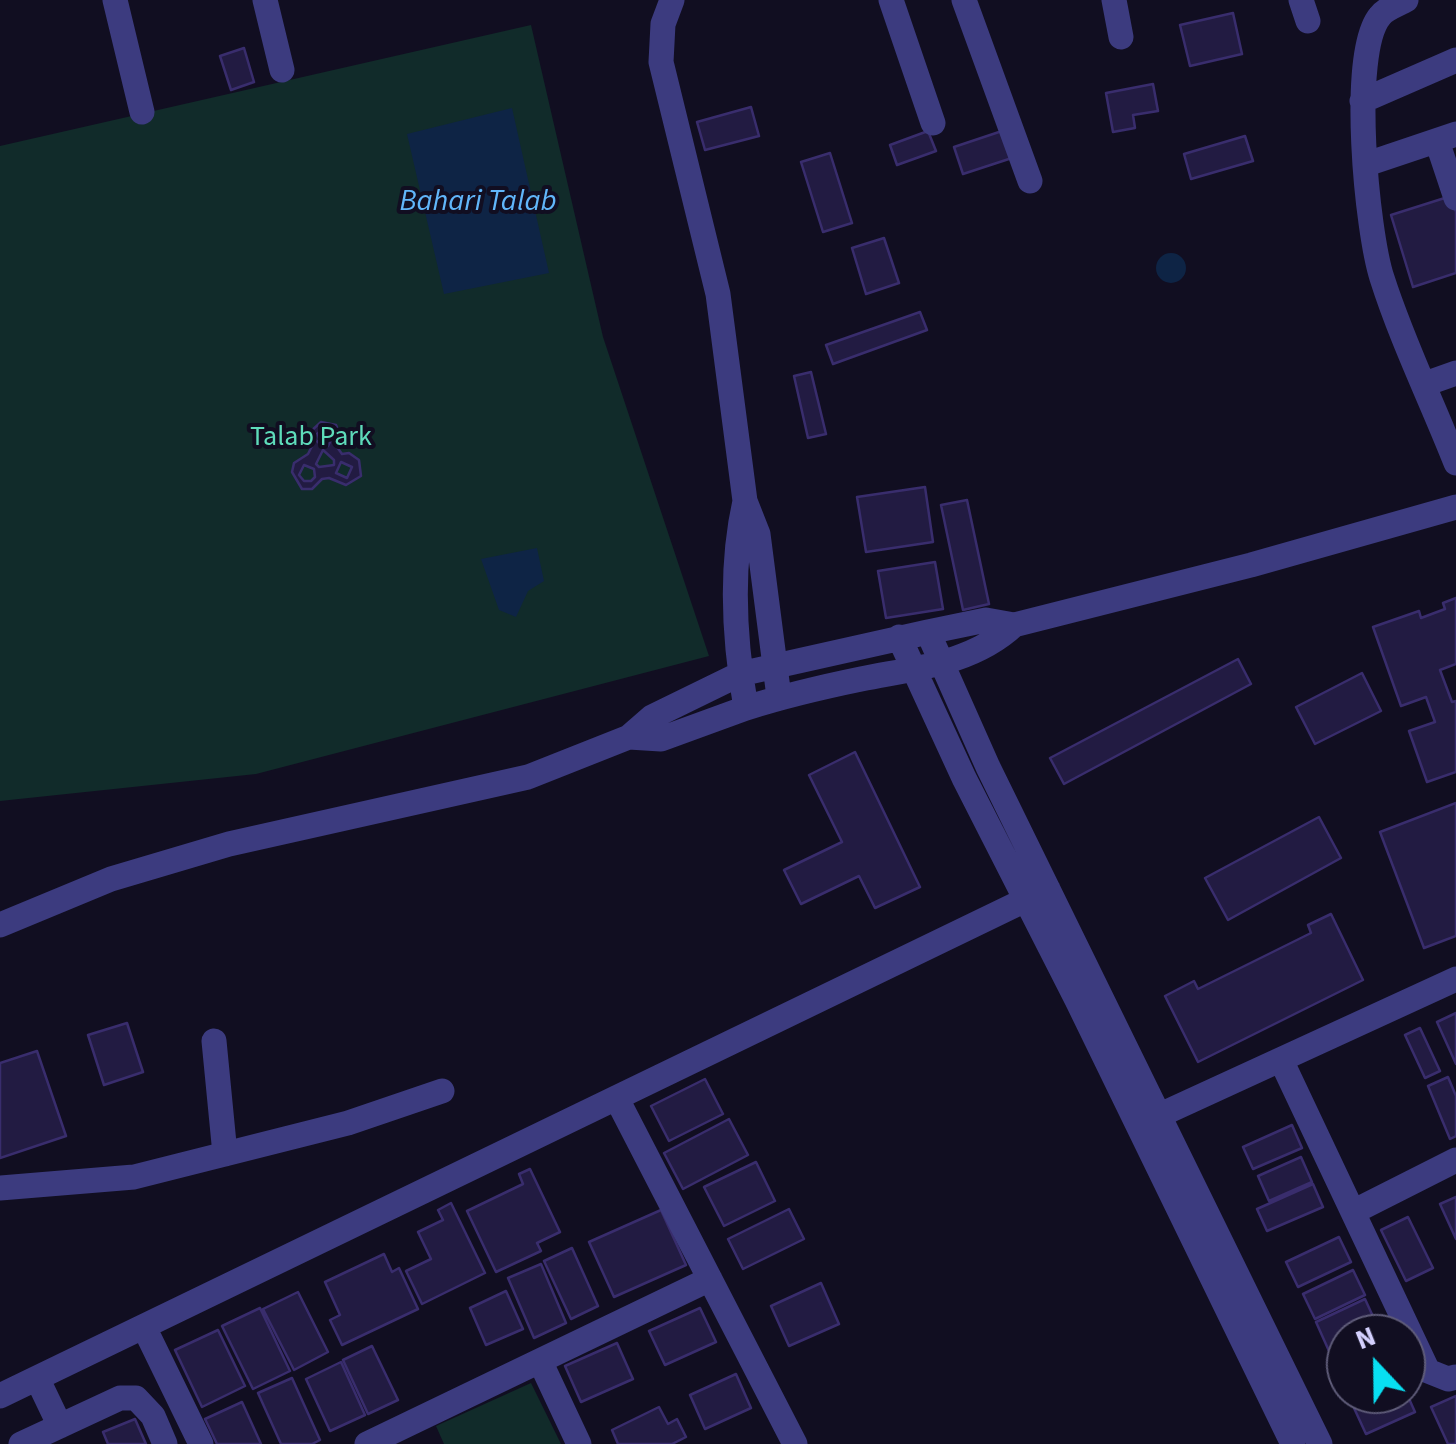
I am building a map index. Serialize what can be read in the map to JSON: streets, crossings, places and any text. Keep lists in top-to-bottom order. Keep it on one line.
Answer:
{"water":["Bahari Talab"],"parks":["Talab Park"],"north":"top"}
